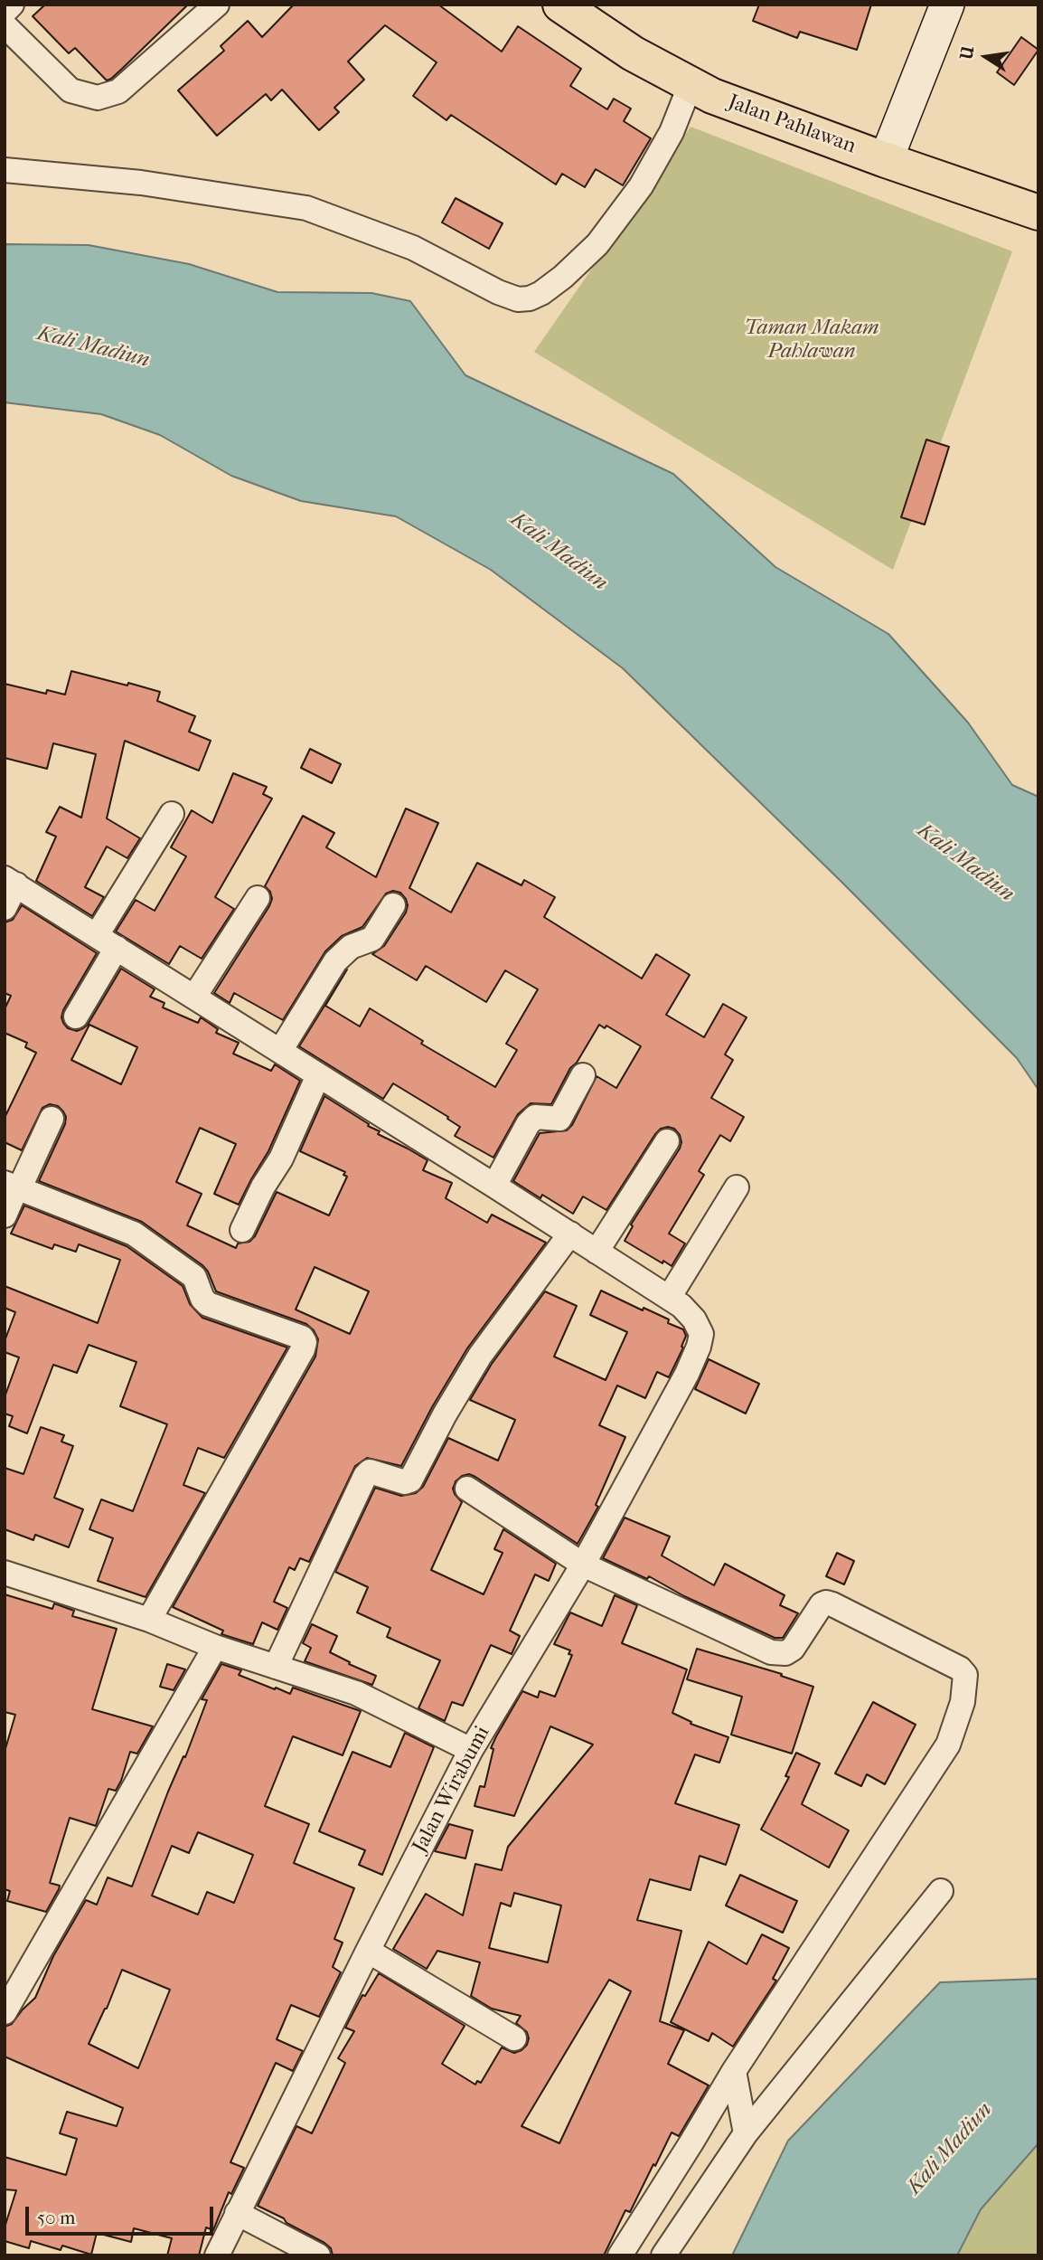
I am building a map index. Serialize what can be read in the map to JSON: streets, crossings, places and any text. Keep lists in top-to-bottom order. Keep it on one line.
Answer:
{"streets":{"highway":["Jalan Pahlawan"],"street":["Jalan Wirabumi"]},"water":["Kali Madiun"],"parks":["Taman Makam Pahlawan"],"scale_bar":"50 m","north":"left"}
